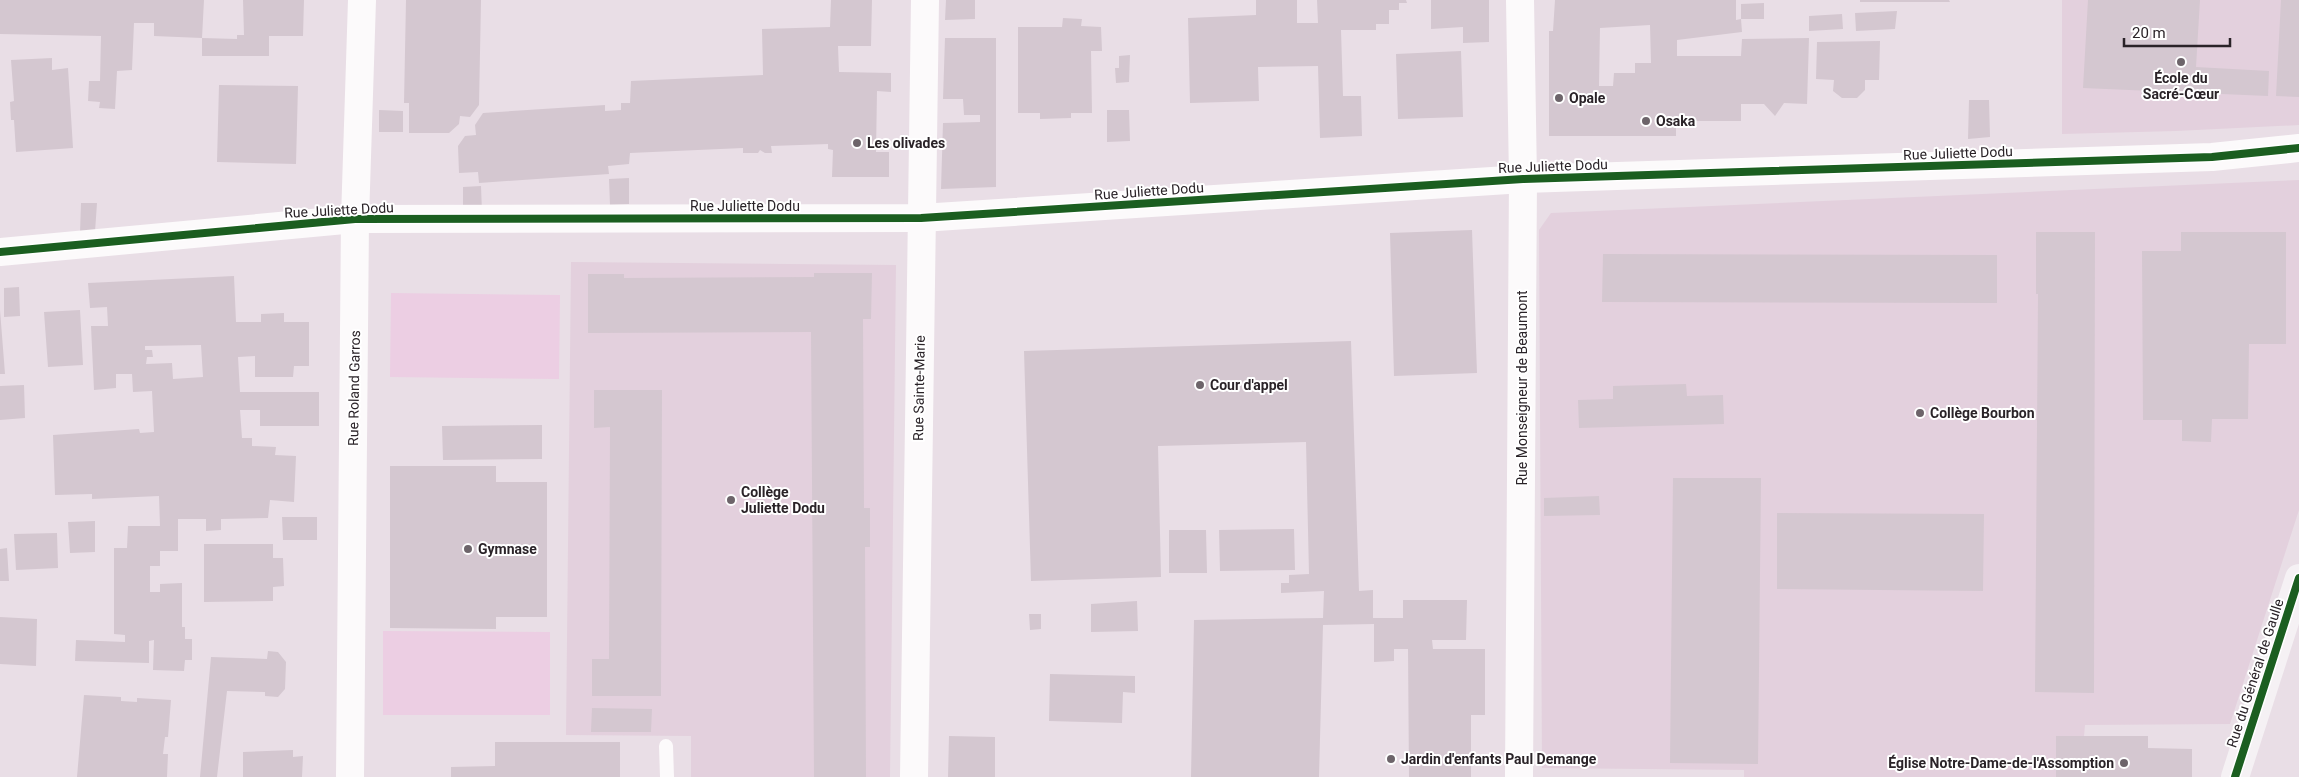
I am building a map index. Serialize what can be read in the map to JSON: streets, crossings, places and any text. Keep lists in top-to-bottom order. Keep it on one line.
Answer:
{"streets":{"main road":["Rue du Général de Gaulle"],"street":["Rue Juliette Dodu","Rue Roland Garros","Rue Sainte-Marie","Rue Monseigneur de Beaumont"]},"crossings":[["Rue Juliette Dodu","Rue Roland Garros"],["Rue Juliette Dodu","Rue Sainte-Marie"],["Rue Juliette Dodu","Rue Monseigneur de Beaumont"]],"places":["École du Sacré-Cœur","Opale","Osaka","Les olivades","Cour d'appel","Collège Bourbon","Collège Juliette Dodu","Gymnase","Jardin d'enfants Paul Demange","Église Notre-Dame-de-l'Assomption"],"scale_bar":"20 m"}
